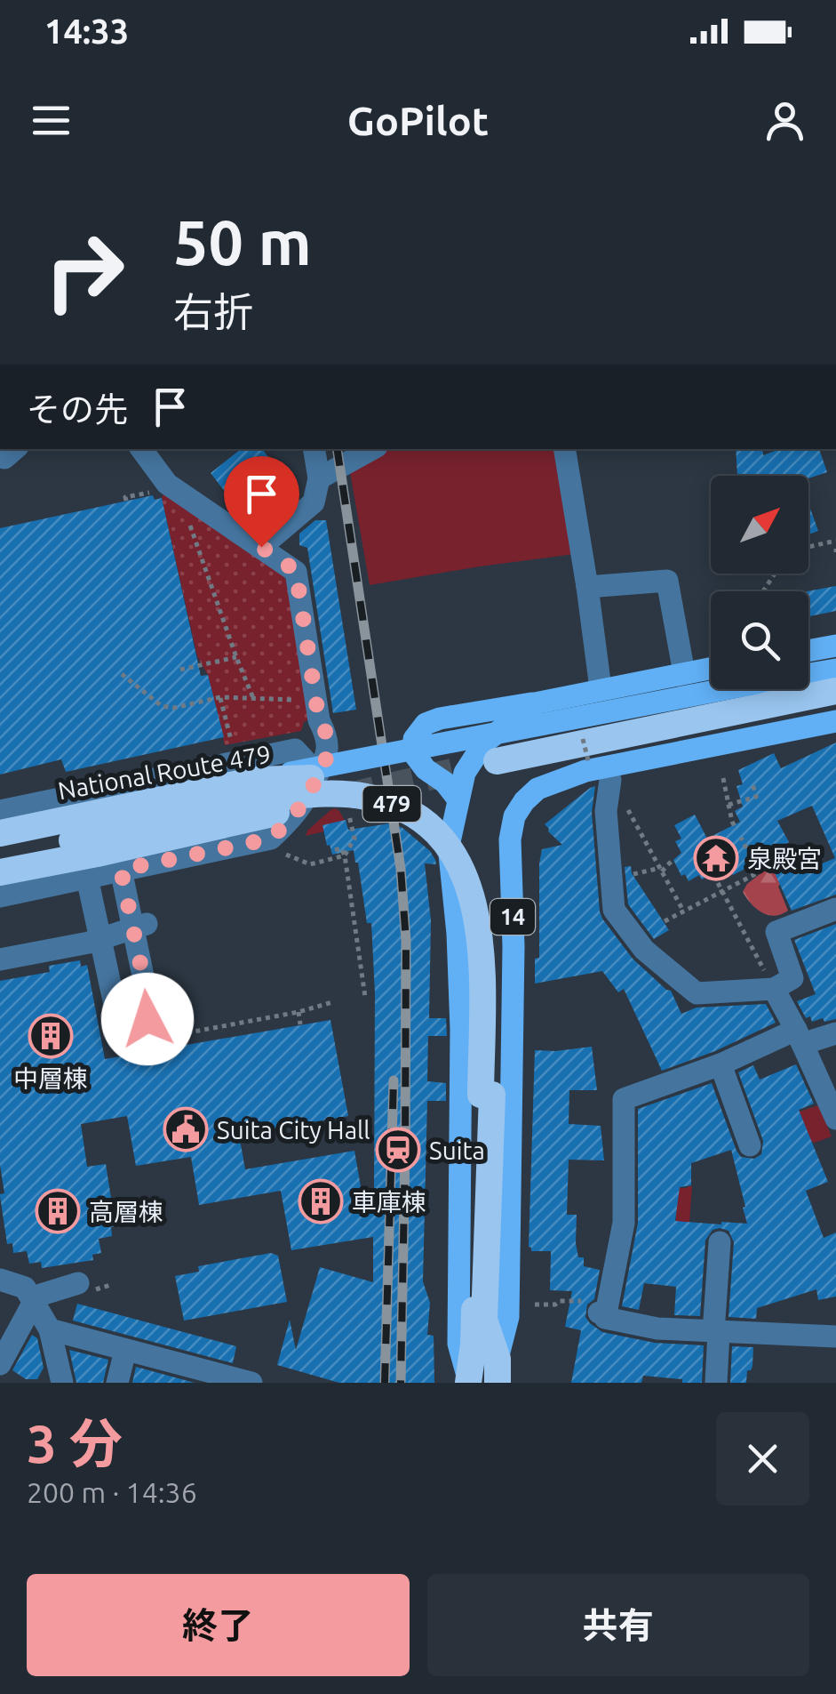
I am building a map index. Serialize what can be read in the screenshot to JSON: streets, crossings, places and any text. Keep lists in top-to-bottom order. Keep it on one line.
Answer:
{"streets":{"highway":["National Route 479","479"],"main road":["14"]},"crossings":[["National Route 479","14"]],"places":{"temple":["泉殿宮"],"building":["中層棟","車庫棟","高層棟"],"public building":["Suita City Hall"],"station":["Suita"]},"north":"top right","page":{"status":"14:33","header":"GoPilot","turn":["50 m","右折"],"then":"その先","heading":["3 分","200 m · 14:36"],"buttons":["終了","共有"]}}
